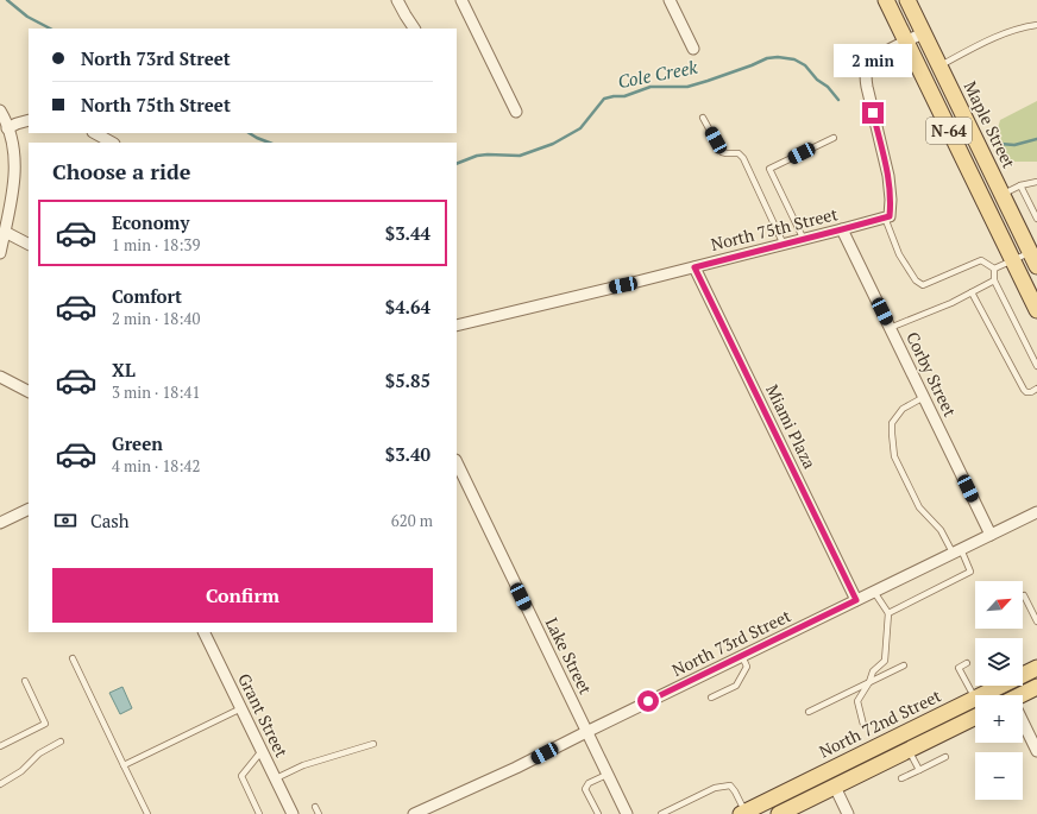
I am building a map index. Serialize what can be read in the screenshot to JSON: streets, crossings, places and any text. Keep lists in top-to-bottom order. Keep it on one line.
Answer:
{"streets":{"main road":["Maple Street","N-64","North 72nd Street"],"street":["North 75th Street","Corby Street","Miami Plaza","North 73rd Street","Lake Street","Grant Street"]},"crossings":[["North 75th Street","Corby Street"],["North 75th Street","Miami Plaza"],["Corby Street","North 73rd Street"],["Miami Plaza","North 73rd Street"],["North 73rd Street","Lake Street"]],"water":["Cole Creek"],"north":"top right","page":{"banner":["North 73rd Street","North 75th Street"],"bubble":"2 min","heading":"Choose a ride","list":[{"name":"Economy","note":"1 min · 18:39","value":"$3.44"},{"name":"Comfort","note":"2 min · 18:40","value":"$4.64"},{"name":"XL","note":"3 min · 18:41","value":"$5.85"},{"name":"Green","note":"4 min · 18:42","value":"$3.40"}],"pay":["Cash","620 m"],"buttons":"Confirm","map_buttons":["+","−"]}}
